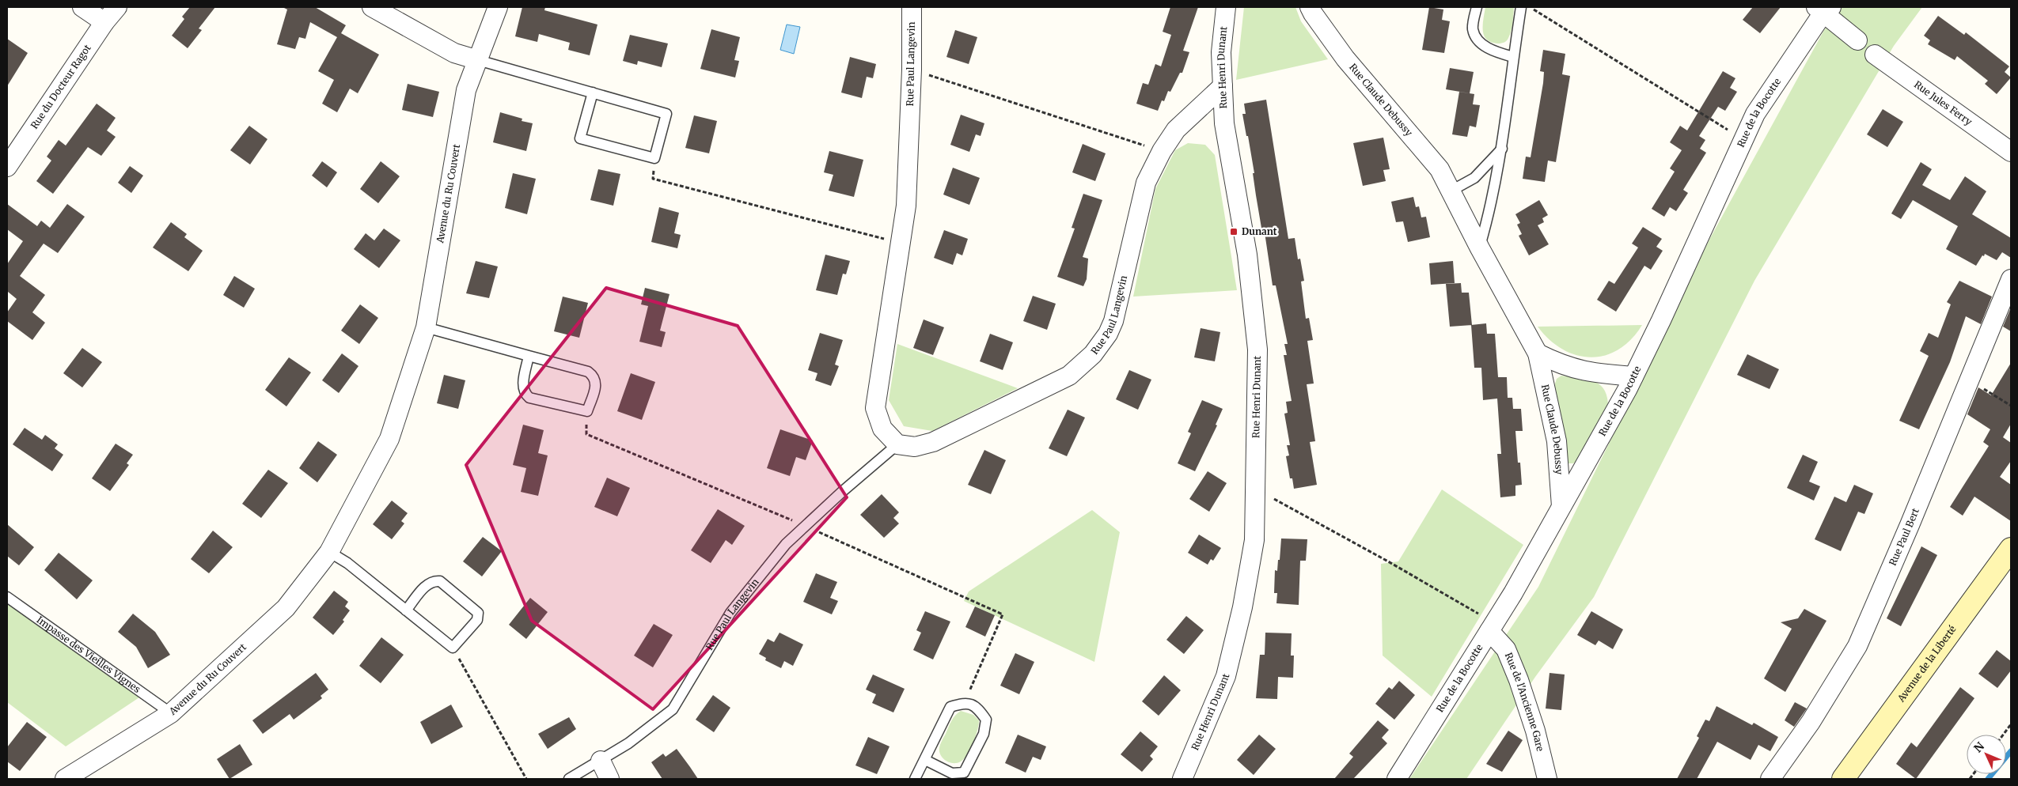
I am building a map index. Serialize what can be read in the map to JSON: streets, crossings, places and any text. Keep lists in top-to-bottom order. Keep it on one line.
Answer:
{"streets":{"main road":["Avenue de la Liberté"],"street":["Rue Paul Langevin","Rue Henri Dunant","Rue du Docteur Ragot","Rue Claude Debussy","Rue Jules Ferry","Rue de la Bocotte","Avenue du Ru Couvert","Rue Paul Bert","Rue de l'Ancienne Gare"],"lane":["Impasse des Vieilles Vignes"]},"crossings":[["Rue Paul Langevin","Rue Henri Dunant"],["Rue Claude Debussy","Rue de la Bocotte"],["Rue de la Bocotte","Rue de l'Ancienne Gare"],["Avenue du Ru Couvert","Impasse des Vieilles Vignes"]],"places":{"transit":["Dunant"]},"north":"top left"}
